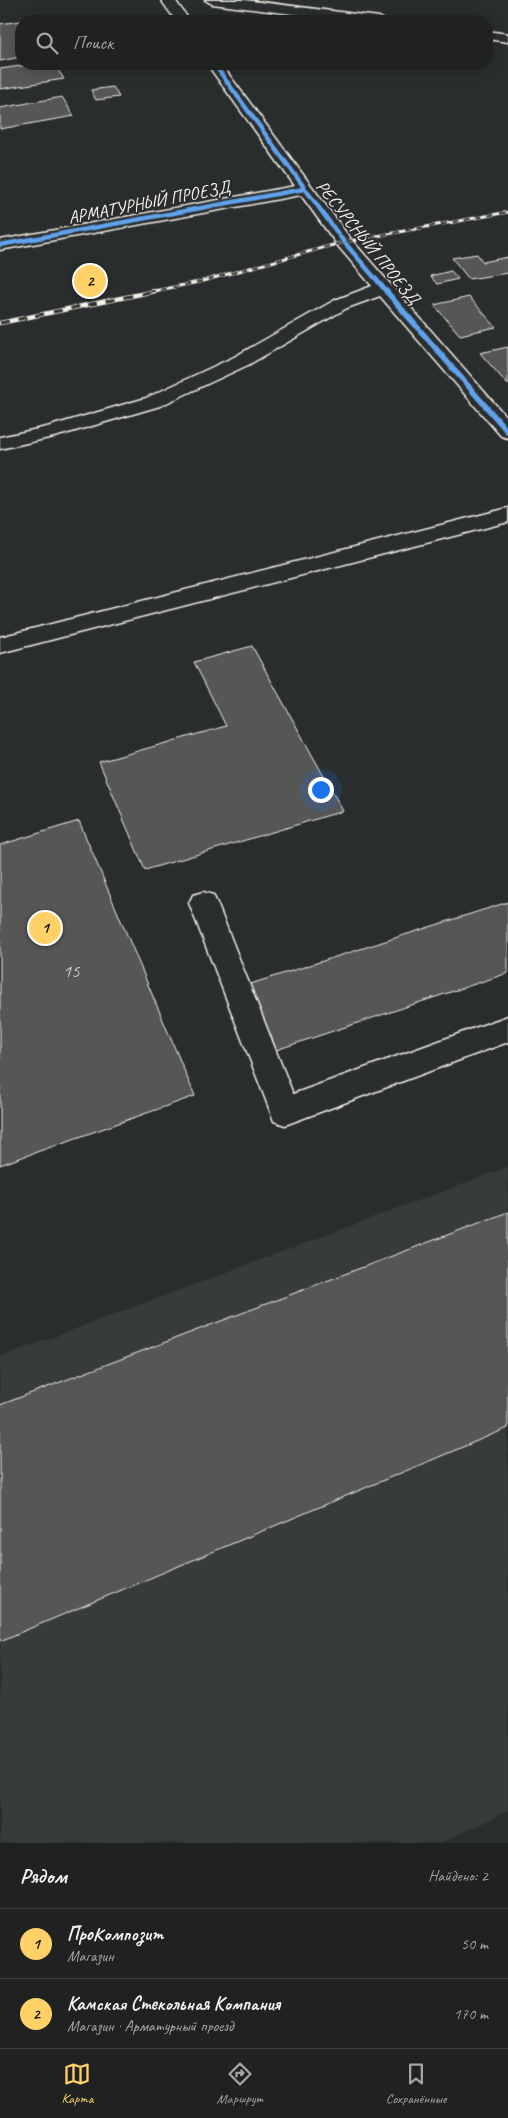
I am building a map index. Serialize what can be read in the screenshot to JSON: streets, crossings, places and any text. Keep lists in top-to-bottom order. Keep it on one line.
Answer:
{"streets":{"street":["АРМАТУРНЫЙ ПРОЕЗД","РЕСУРСНЫЙ ПРОЕЗД"]},"crossings":[["АРМАТУРНЫЙ ПРОЕЗД","РЕСУРСНЫЙ ПРОЕЗД"]],"house_numbers":["15"],"page":{"search":"Поиск","pins":["2","1"],"heading":["Рядом","Найдено: 2"],"list":[{"mark":"1","name":"ПроКомпозит","note":"Магазин","value":"50 m"},{"mark":"2","name":"Камская Стекольная Компания","note":"Магазин · Арматурный проезд","value":"170 m"}],"nav":["Карта","Маршрут","Сохранённые"]}}
